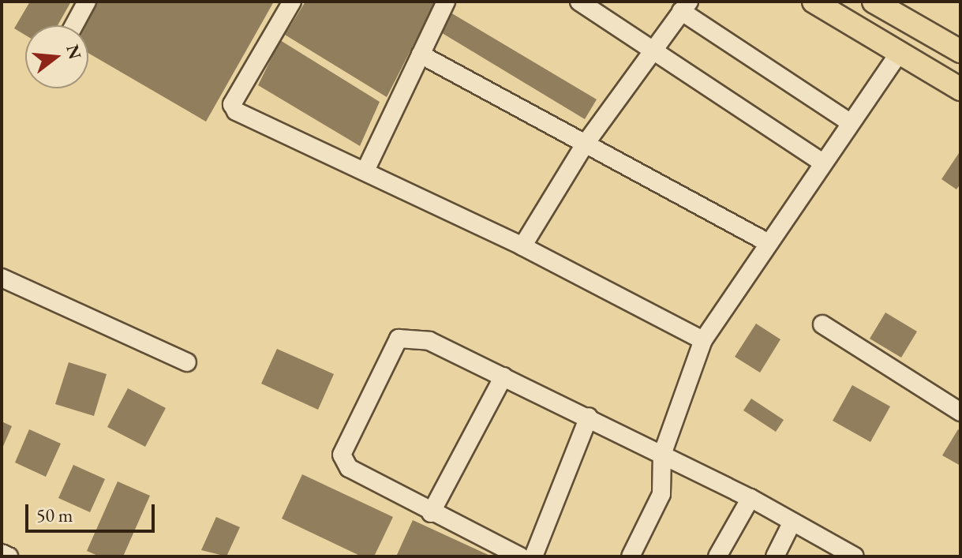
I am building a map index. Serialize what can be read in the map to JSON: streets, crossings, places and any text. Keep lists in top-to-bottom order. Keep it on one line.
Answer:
{"scale_bar":"50 m","north":"right"}
